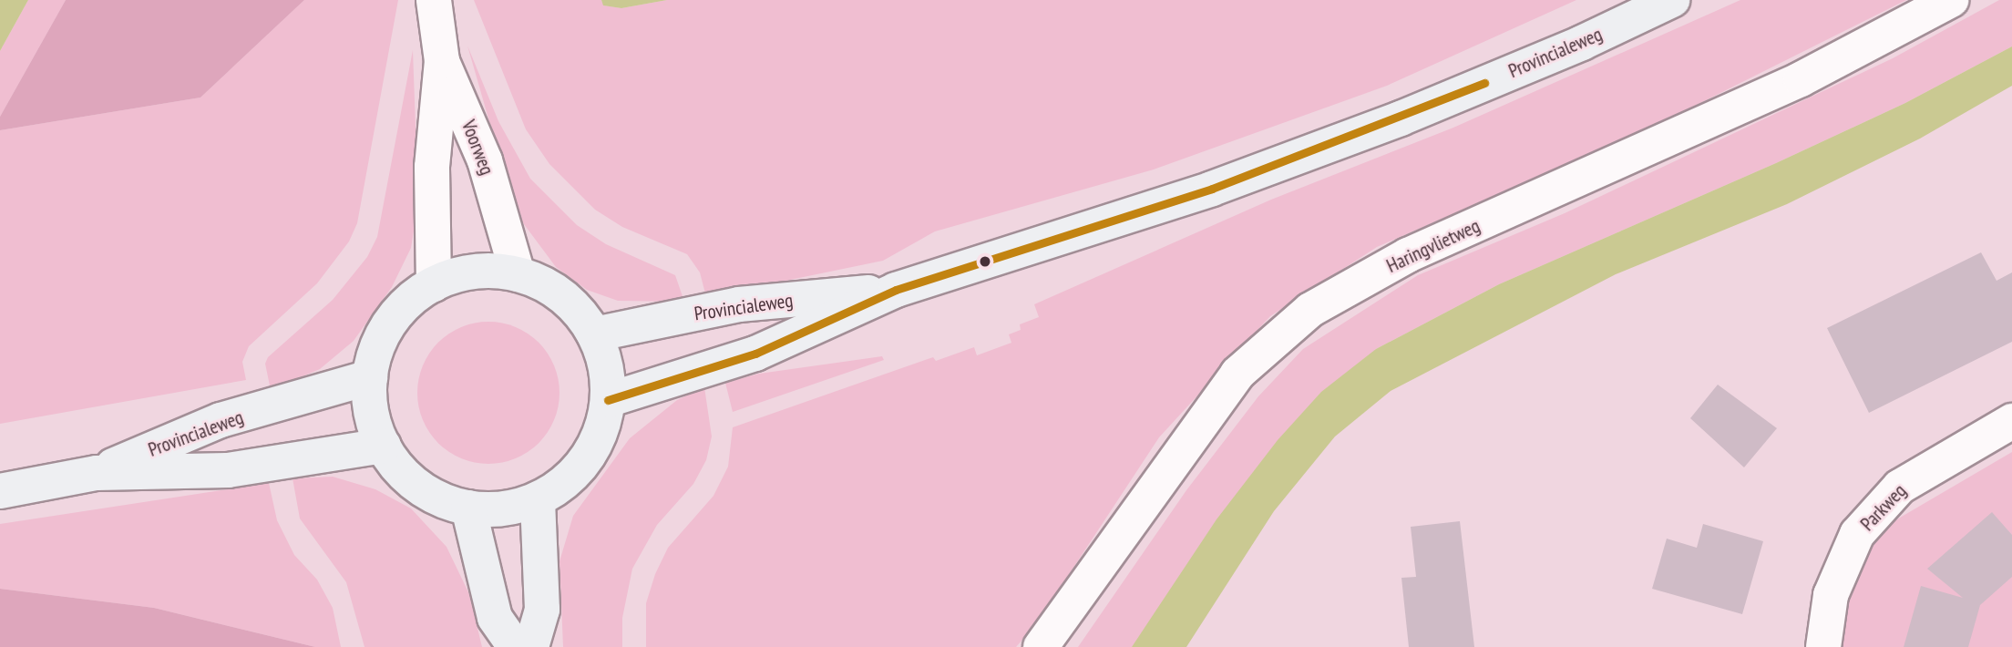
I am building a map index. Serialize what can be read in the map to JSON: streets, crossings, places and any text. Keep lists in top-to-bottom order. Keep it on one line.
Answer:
{"streets":{"main road":["Provincialeweg"],"street":["Voorweg","Haringvlietweg","Parkweg"]}}
